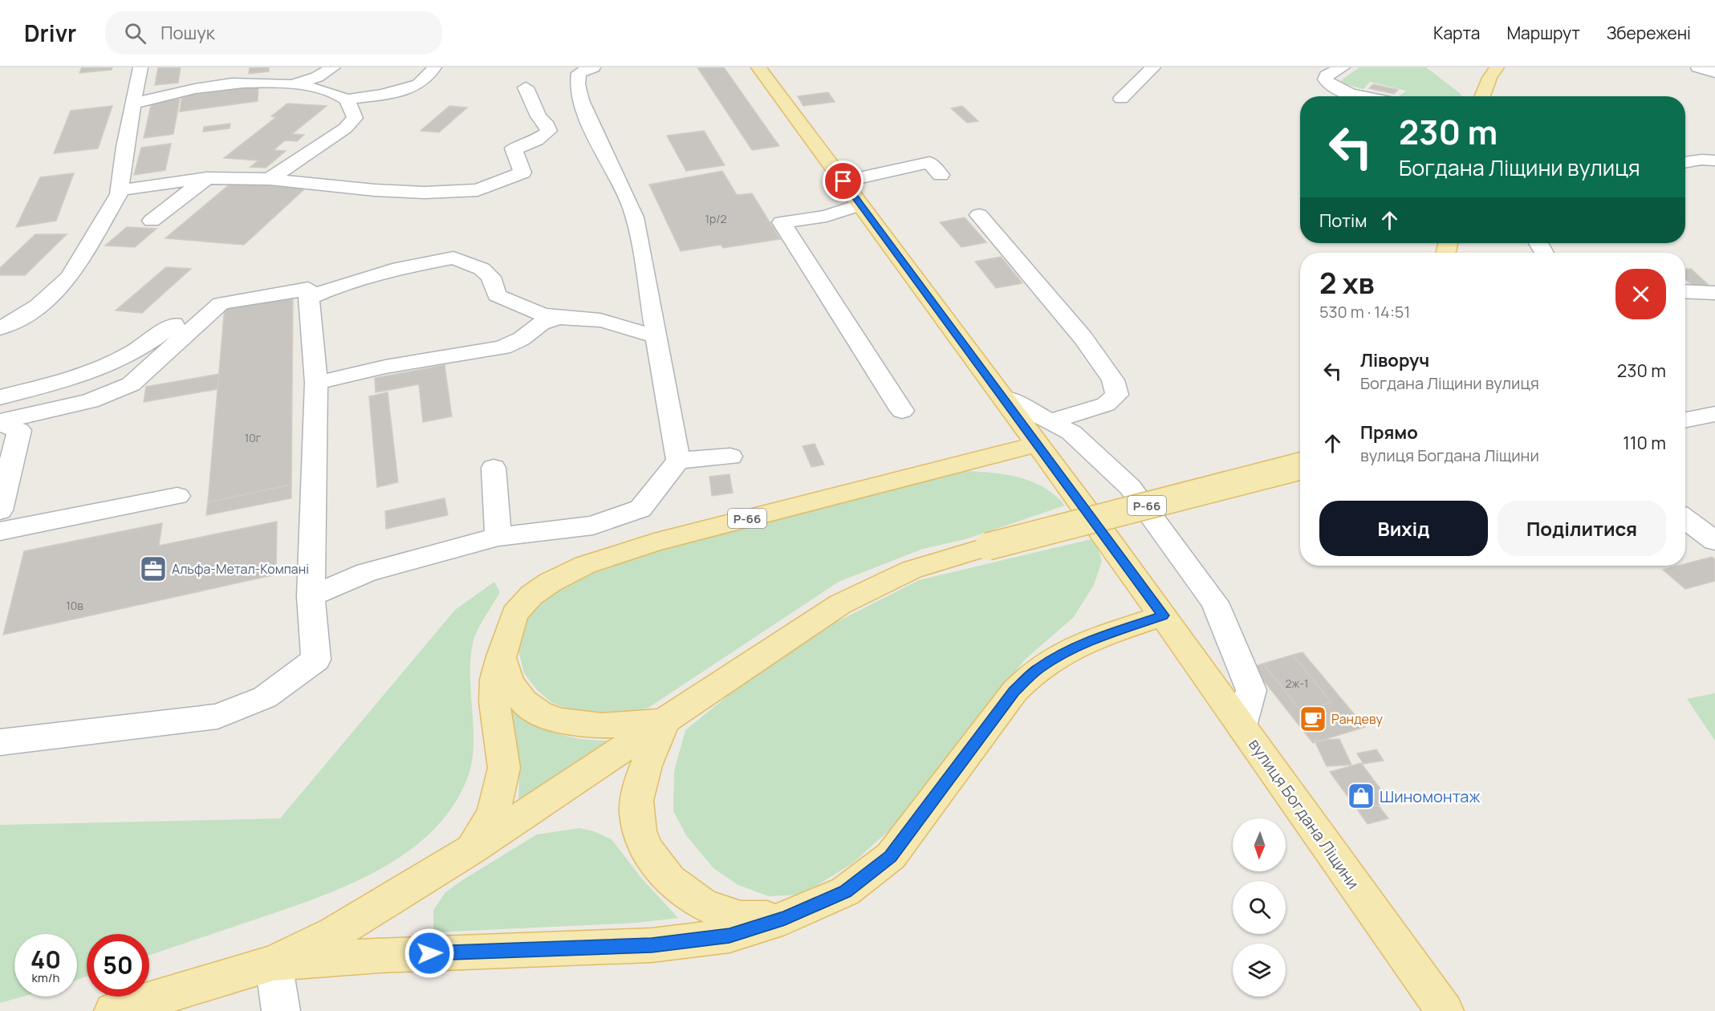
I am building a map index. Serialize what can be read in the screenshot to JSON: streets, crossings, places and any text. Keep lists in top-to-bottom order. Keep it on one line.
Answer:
{"streets":{"main road":["Р-66","вулиця Богдана Ліщини"]},"crossings":[["Р-66","вулиця Богдана Ліщини"]],"places":{"office":["Альфа-Метал-Компані"],"cafe":["Рандеву"],"shop":["Шиномонтаж"]},"house_numbers":["1р/2","10г","10в","2ж-1"],"north":"bottom","page":{"header":"Drivr","search":"Пошук","nav":["Карта","Маршрут","Збережені"],"turn":["230 m","Богдана Ліщини вулиця"],"then":"Потім","heading":["2 хв","530 m · 14:51"],"list":[{"name":"Ліворуч","note":"Богдана Ліщини вулиця","value":"230 m"},{"name":"Прямо","note":"вулиця Богдана Ліщини","value":"110 m"}],"buttons":["Вихід","Поділитися"],"speed":"40 km/h","limit":"50"}}
